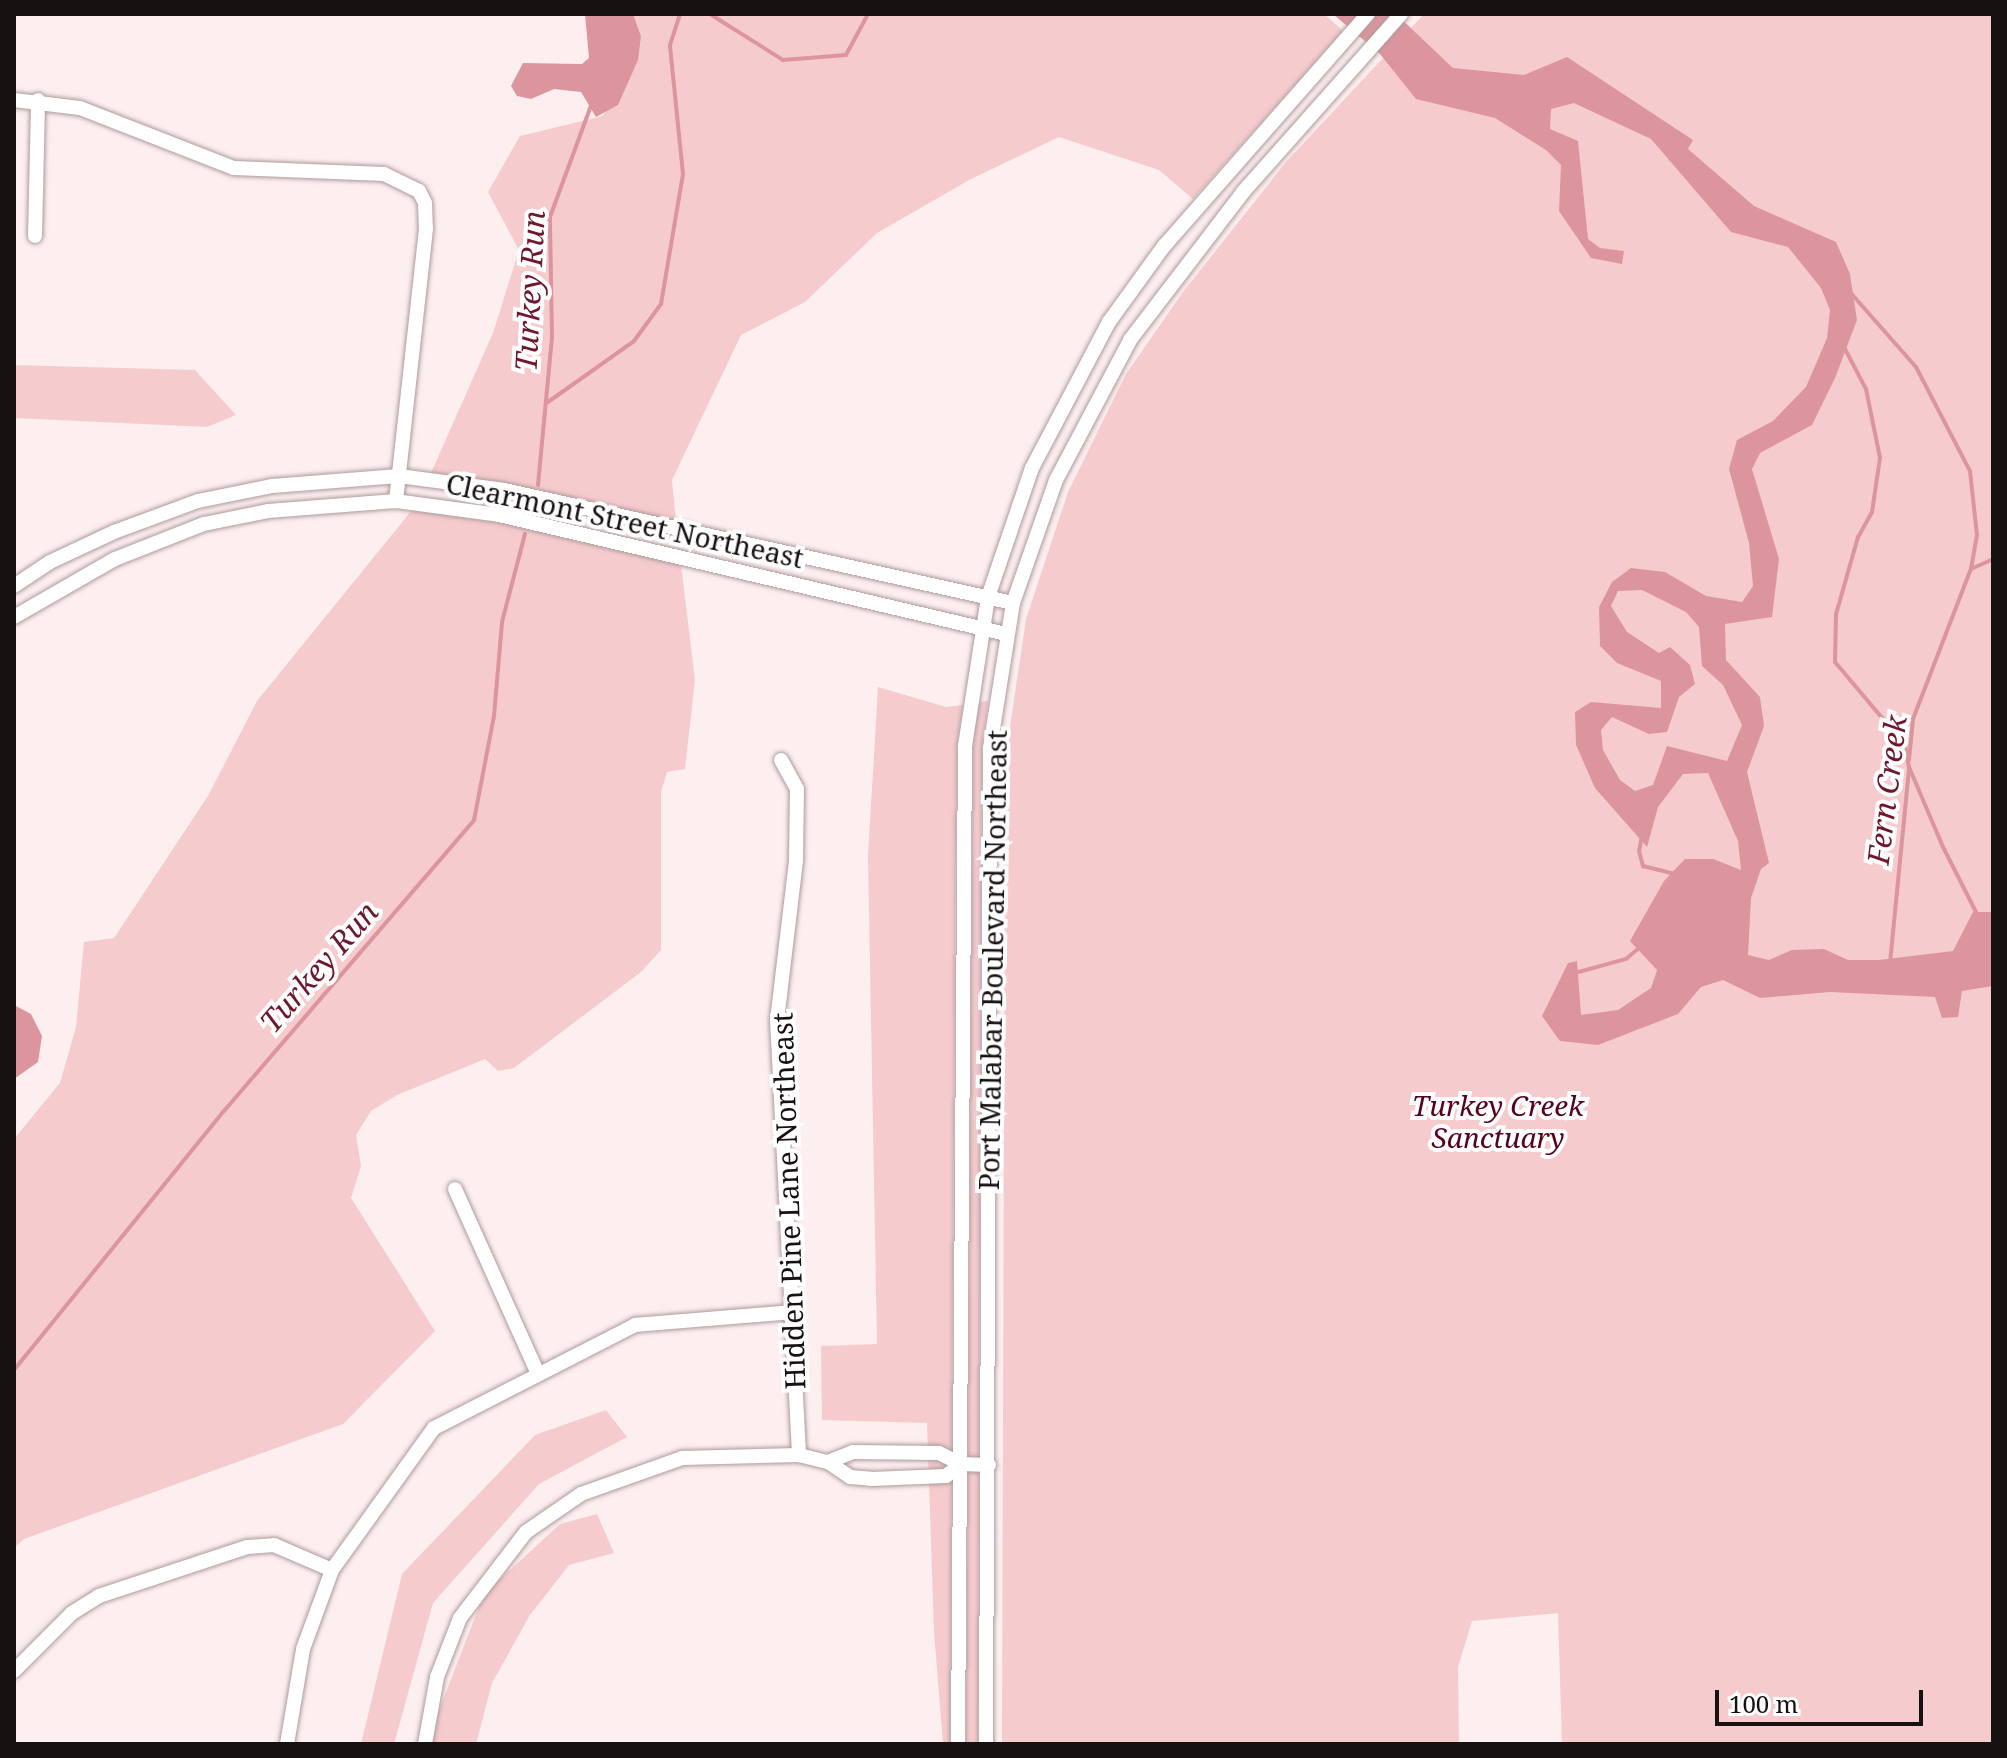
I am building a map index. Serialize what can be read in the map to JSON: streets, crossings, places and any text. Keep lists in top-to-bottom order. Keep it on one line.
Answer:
{"streets":{"street":["Clearmont Street Northeast","Port Malabar Boulevard Northeast","Hidden Pine Lane Northeast"]},"crossings":[["Clearmont Street Northeast","Port Malabar Boulevard Northeast"]],"water":["Turkey Run","Fern Creek"],"parks":["Turkey Creek Sanctuary"],"scale_bar":"100 m"}
